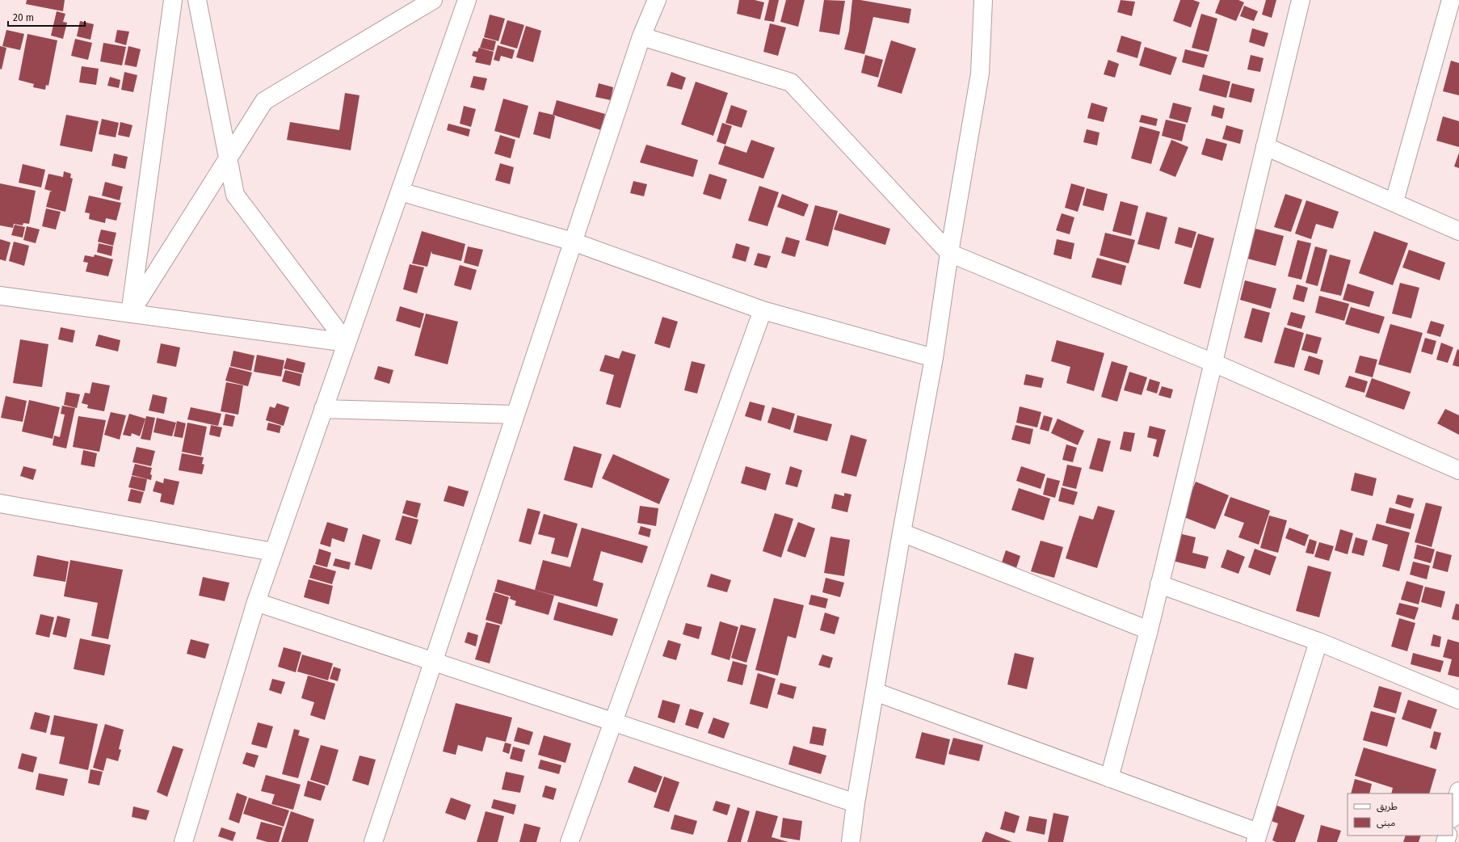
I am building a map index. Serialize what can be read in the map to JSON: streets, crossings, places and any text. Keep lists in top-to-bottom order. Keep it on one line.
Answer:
{"legend":["طريق","مبنى"],"scale_bar":"20 m"}
